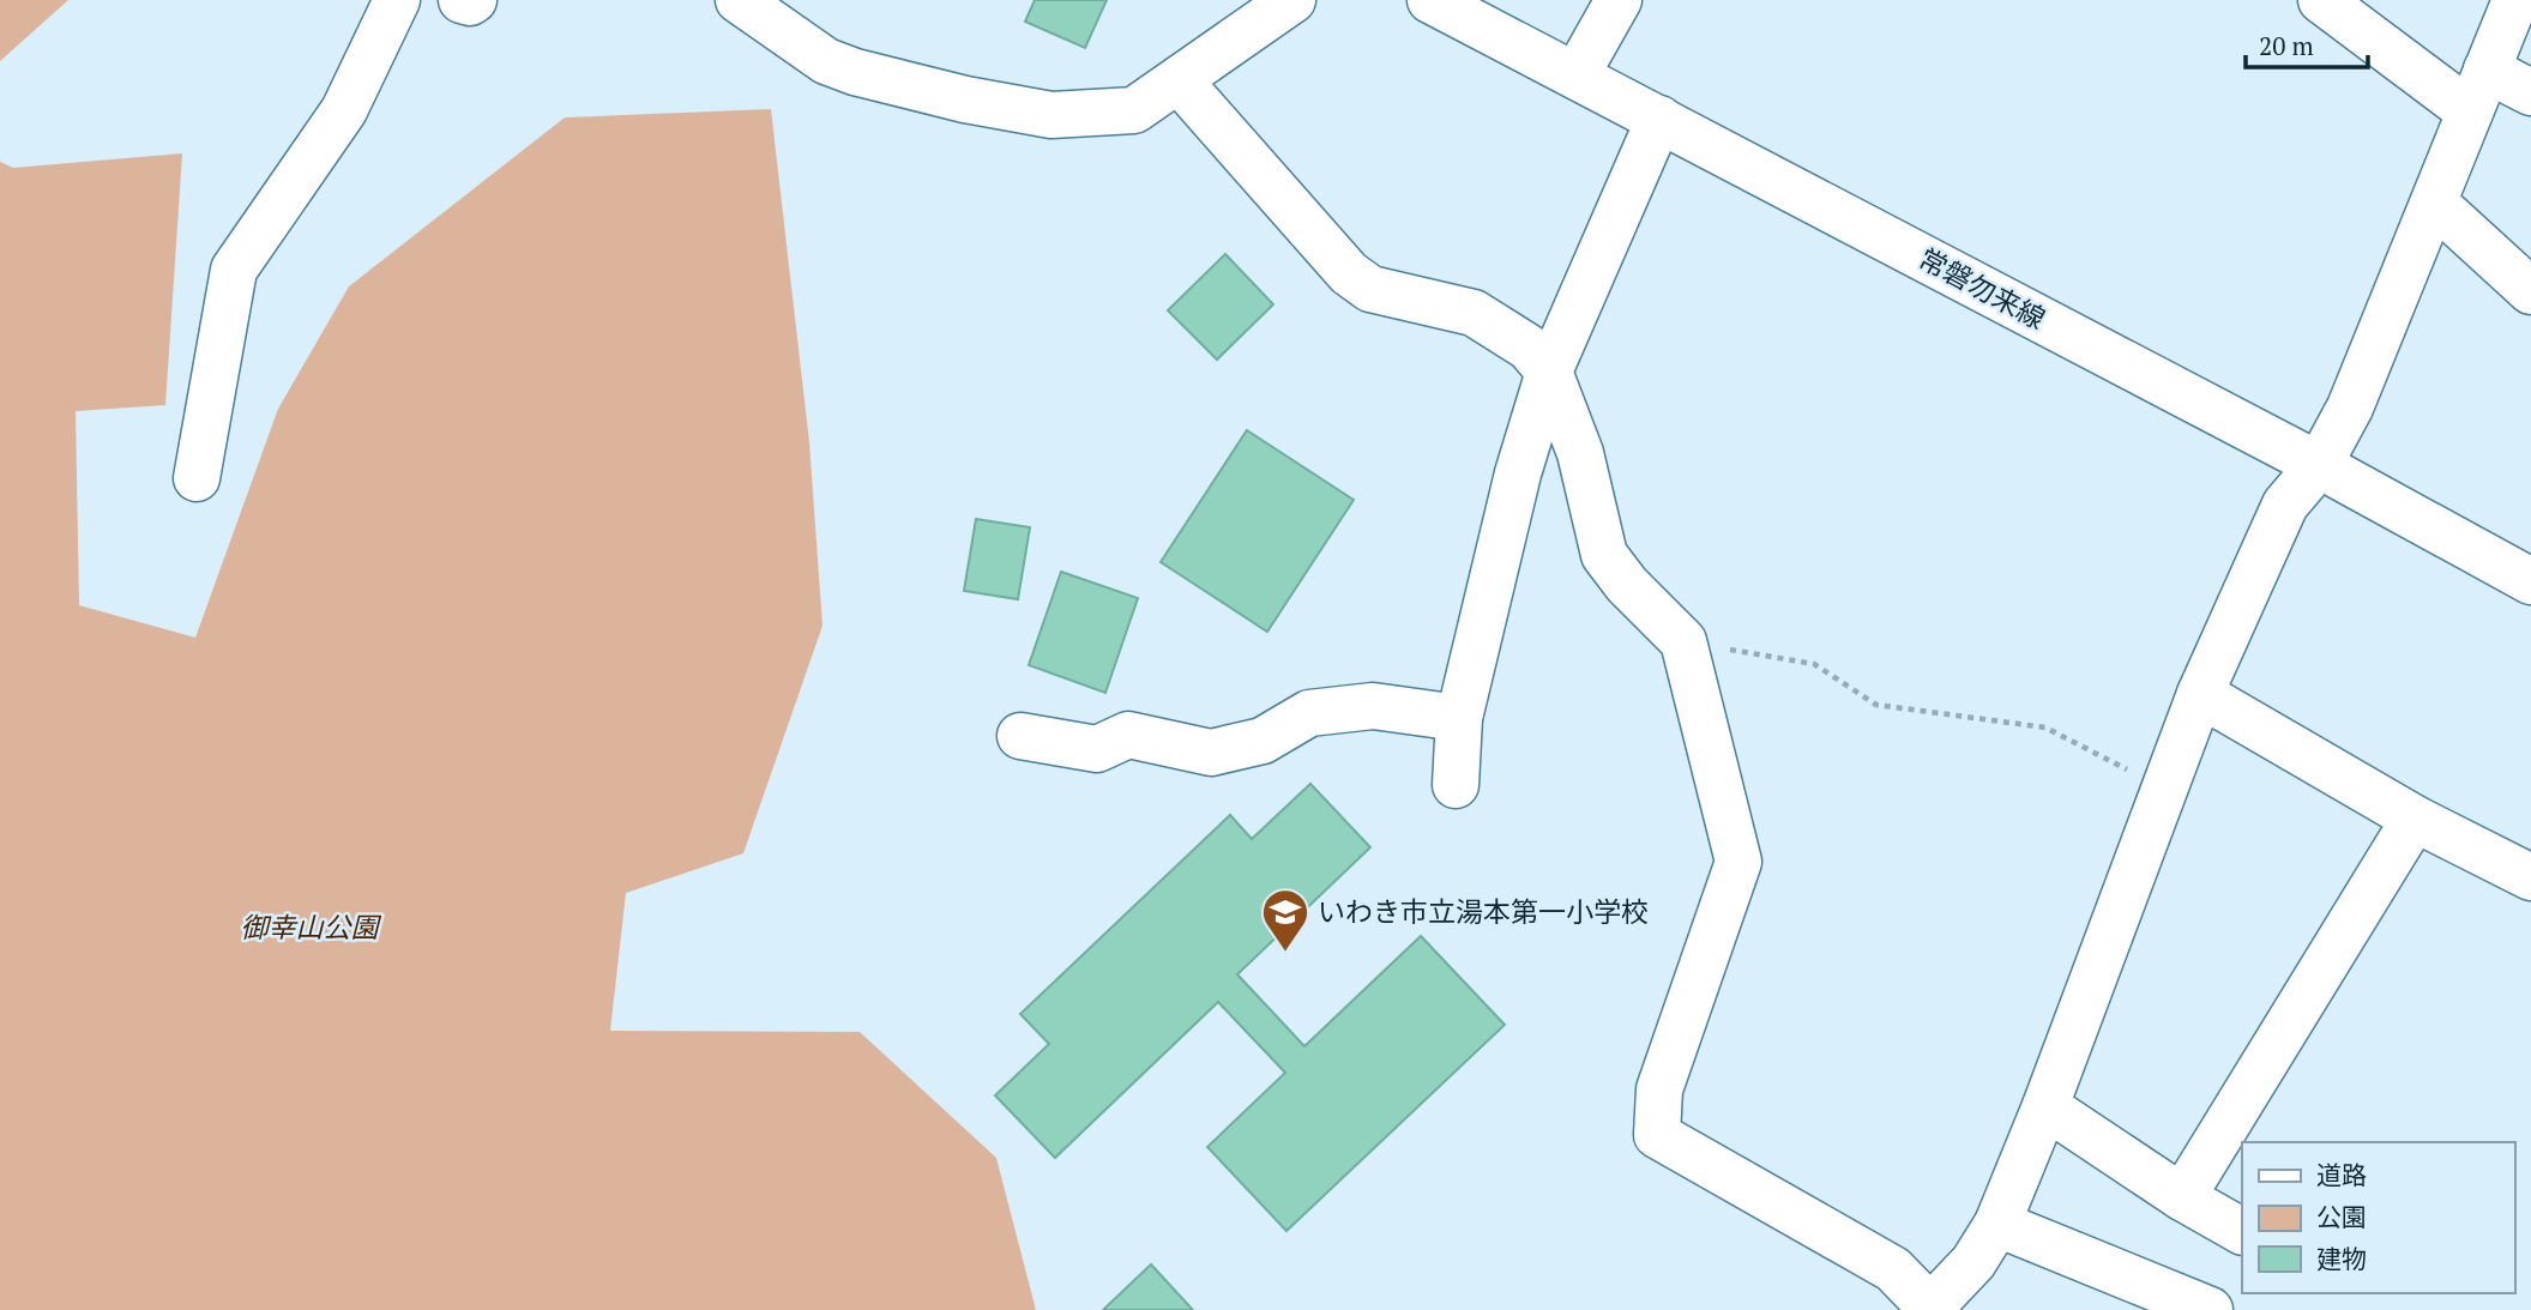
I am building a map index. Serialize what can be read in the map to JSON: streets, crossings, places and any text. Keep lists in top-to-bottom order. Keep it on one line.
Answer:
{"streets":{"street":["常磐勿来線"]},"parks":["御幸山公園"],"places":{"school or university":["いわき市立湯本第一小学校"]},"legend":["道路","公園","建物"],"scale_bar":"20 m"}
